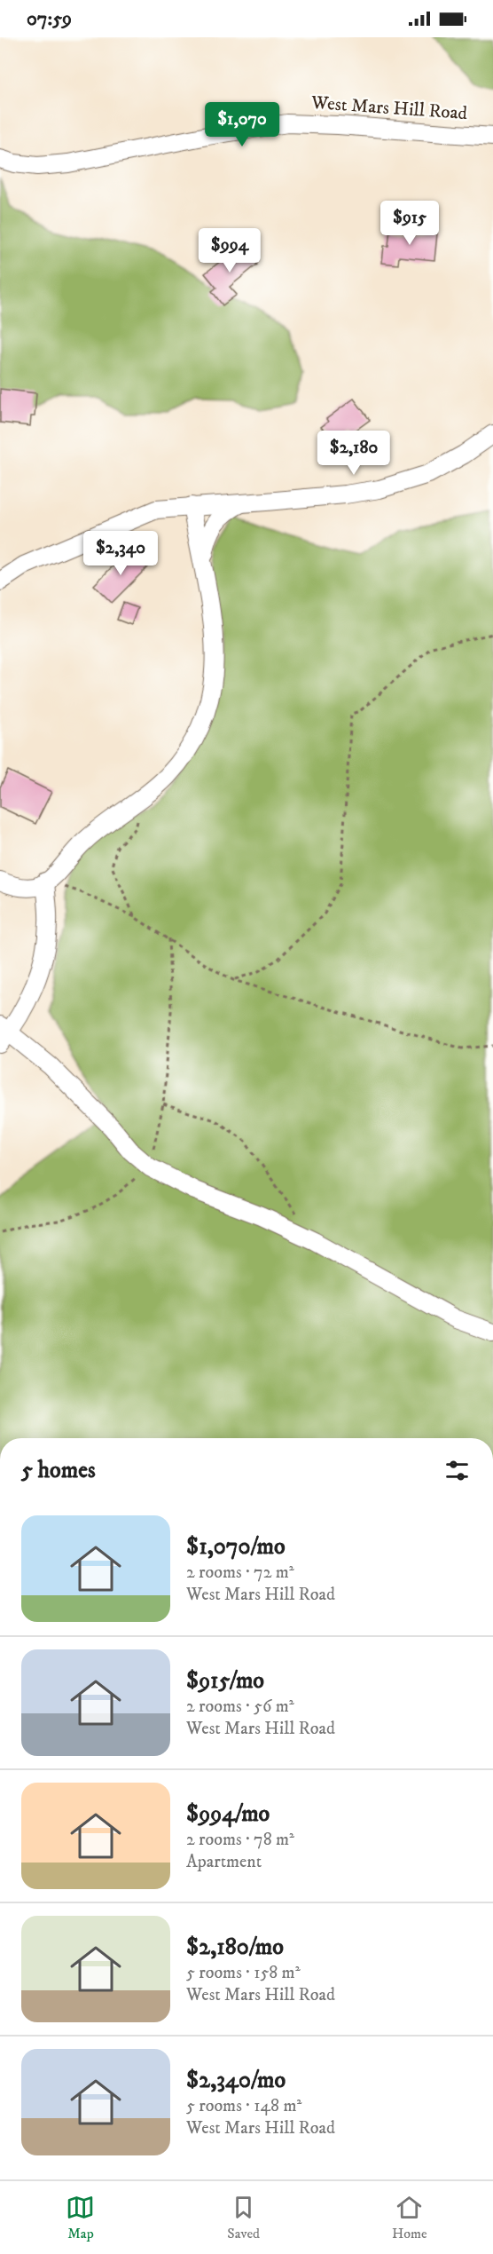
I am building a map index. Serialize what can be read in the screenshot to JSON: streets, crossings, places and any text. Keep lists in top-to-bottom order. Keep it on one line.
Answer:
{"streets":{"street":["West Mars Hill Road"]},"page":{"status":"07:59","price":["$1,070","$915","$994","$2,180","$2,340"],"heading":"5 homes","list":[{"name":"$1,070/mo","note":"2 rooms · 72 m² · West Mars Hill Road"},{"name":"$915/mo","note":"2 rooms · 56 m² · West Mars Hill Road"},{"name":"$994/mo","note":"2 rooms · 78 m² · Apartment"},{"name":"$2,180/mo","note":"5 rooms · 158 m² · West Mars Hill Road"},{"name":"$2,340/mo","note":"5 rooms · 148 m² · West Mars Hill Road"}],"tabs":["Map","Saved","Home"]}}
